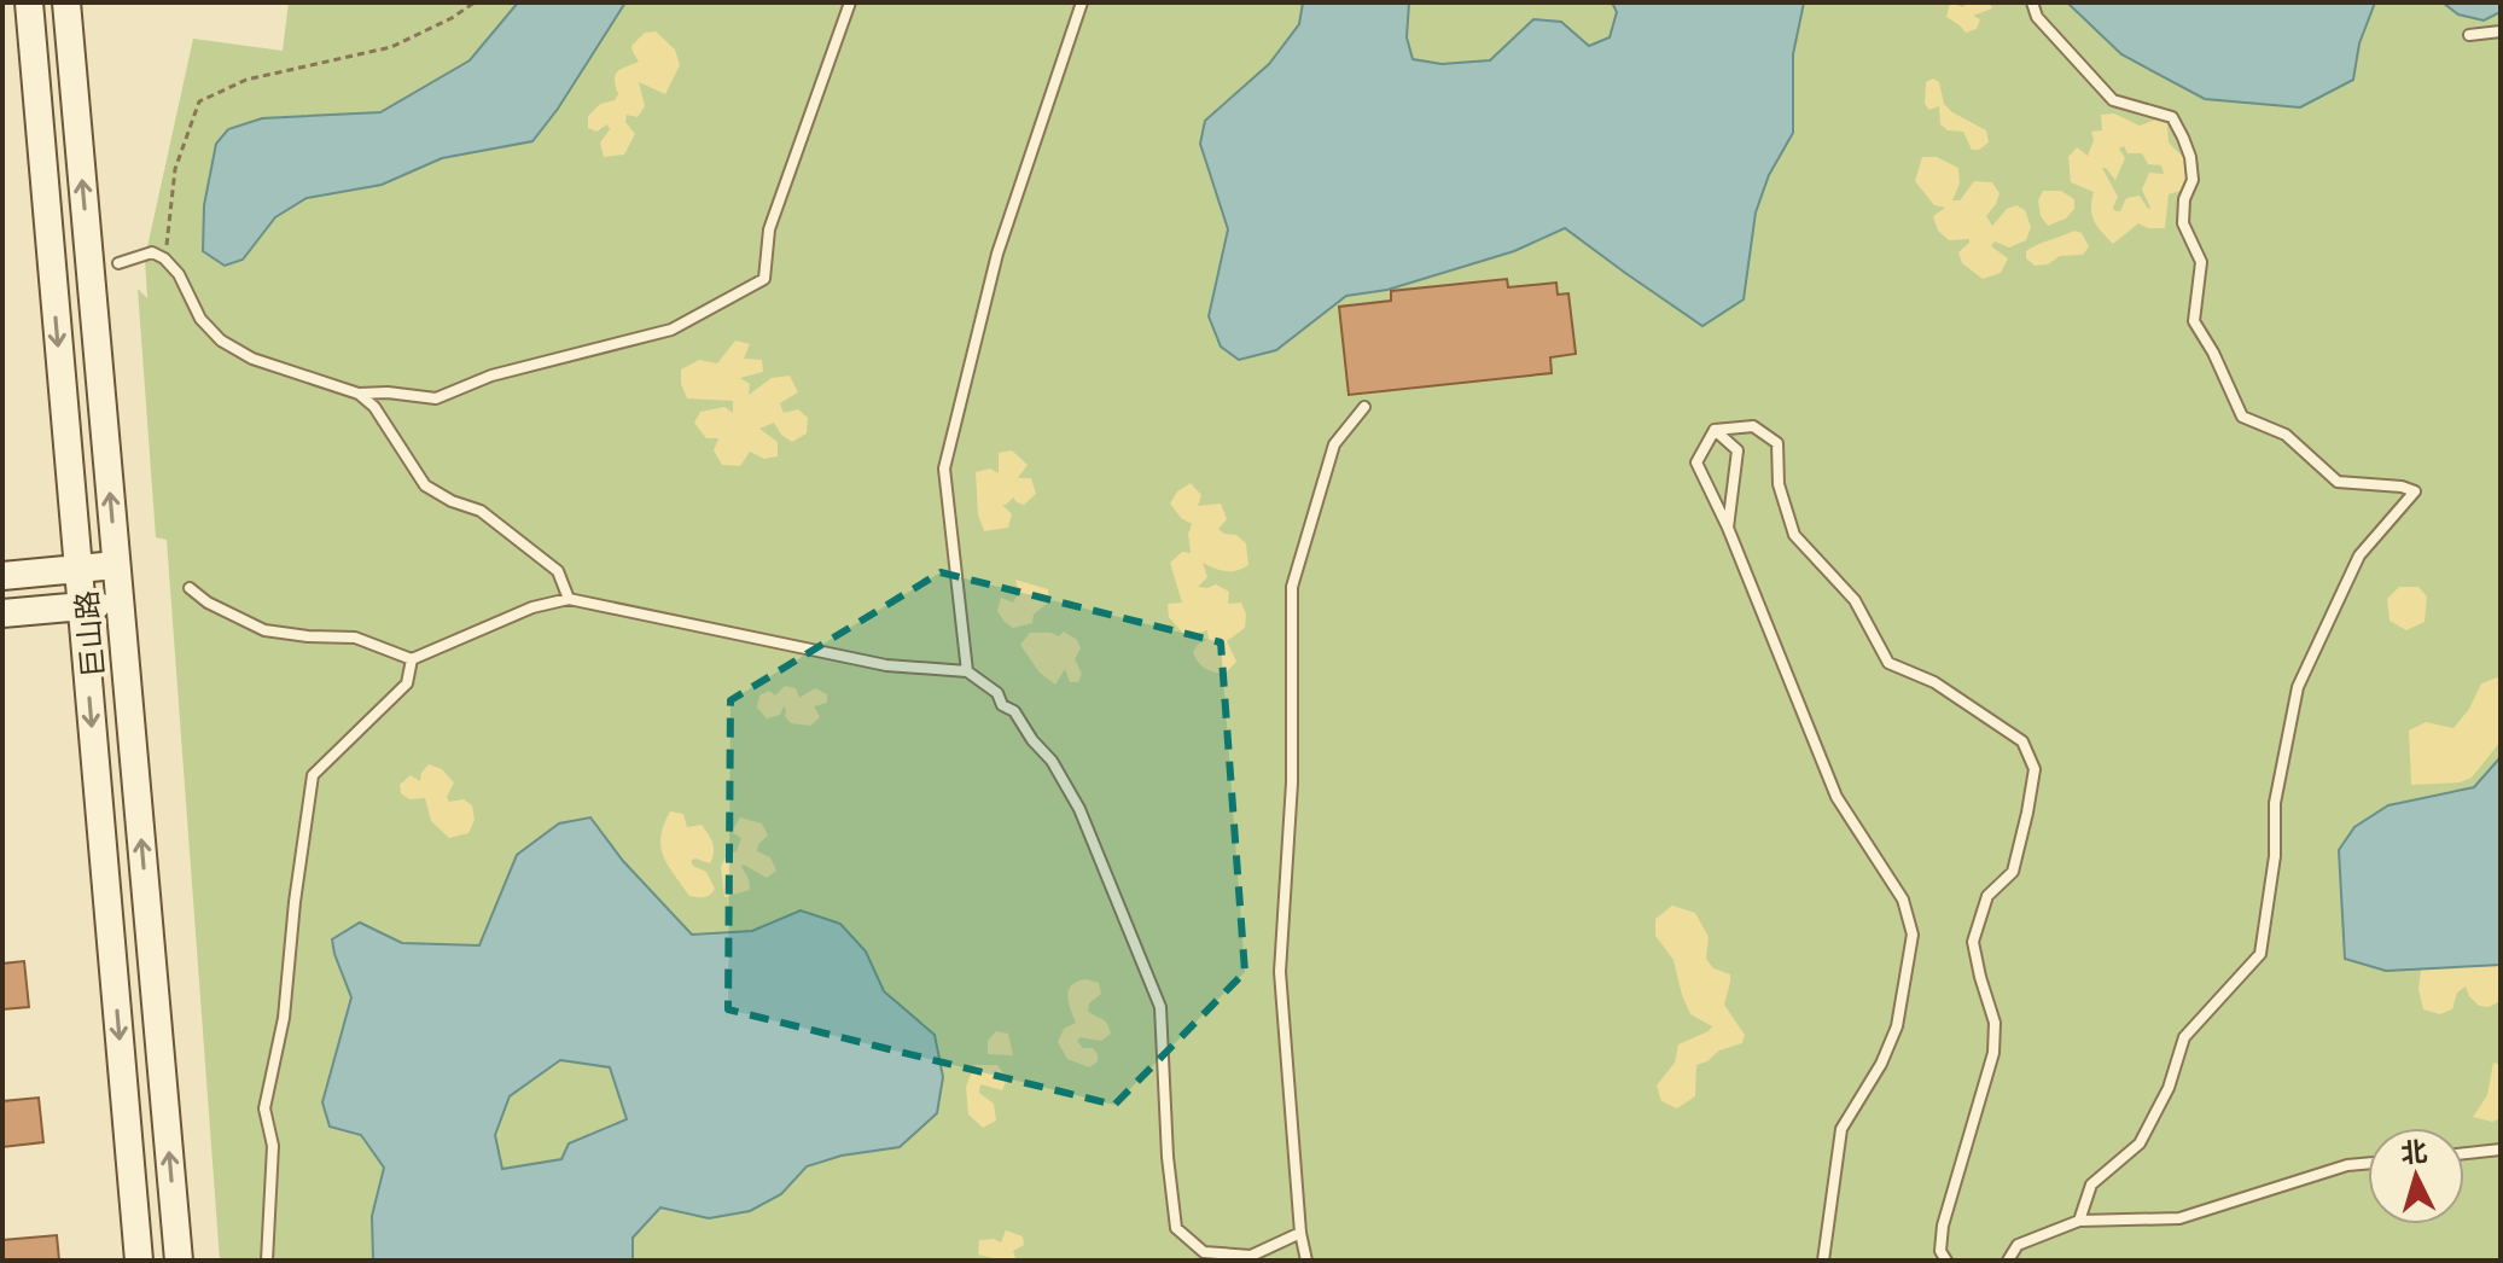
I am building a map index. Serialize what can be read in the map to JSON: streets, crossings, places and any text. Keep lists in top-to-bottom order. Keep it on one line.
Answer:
{"streets":{"main road":["巨山路"]},"north":"top"}
